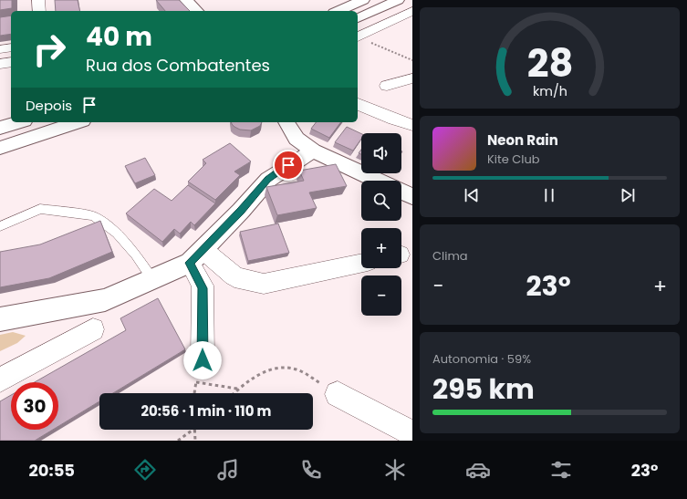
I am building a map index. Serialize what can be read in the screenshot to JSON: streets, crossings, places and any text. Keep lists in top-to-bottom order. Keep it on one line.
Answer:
{"page":{"turn":["40 m","Rua dos Combatentes"],"then":"Depois","song":["Neon Rain","Kite Club"],"map_buttons":["+","−"],"tile":["Clima",["Autonomia · 59%","295 km"]],"heat":["−","23°","+"],"limit":"30","trip":"20:56 · 1 min · 110 m","tabs":["20:55","23°"],"gauge":["28","km/h"]}}
